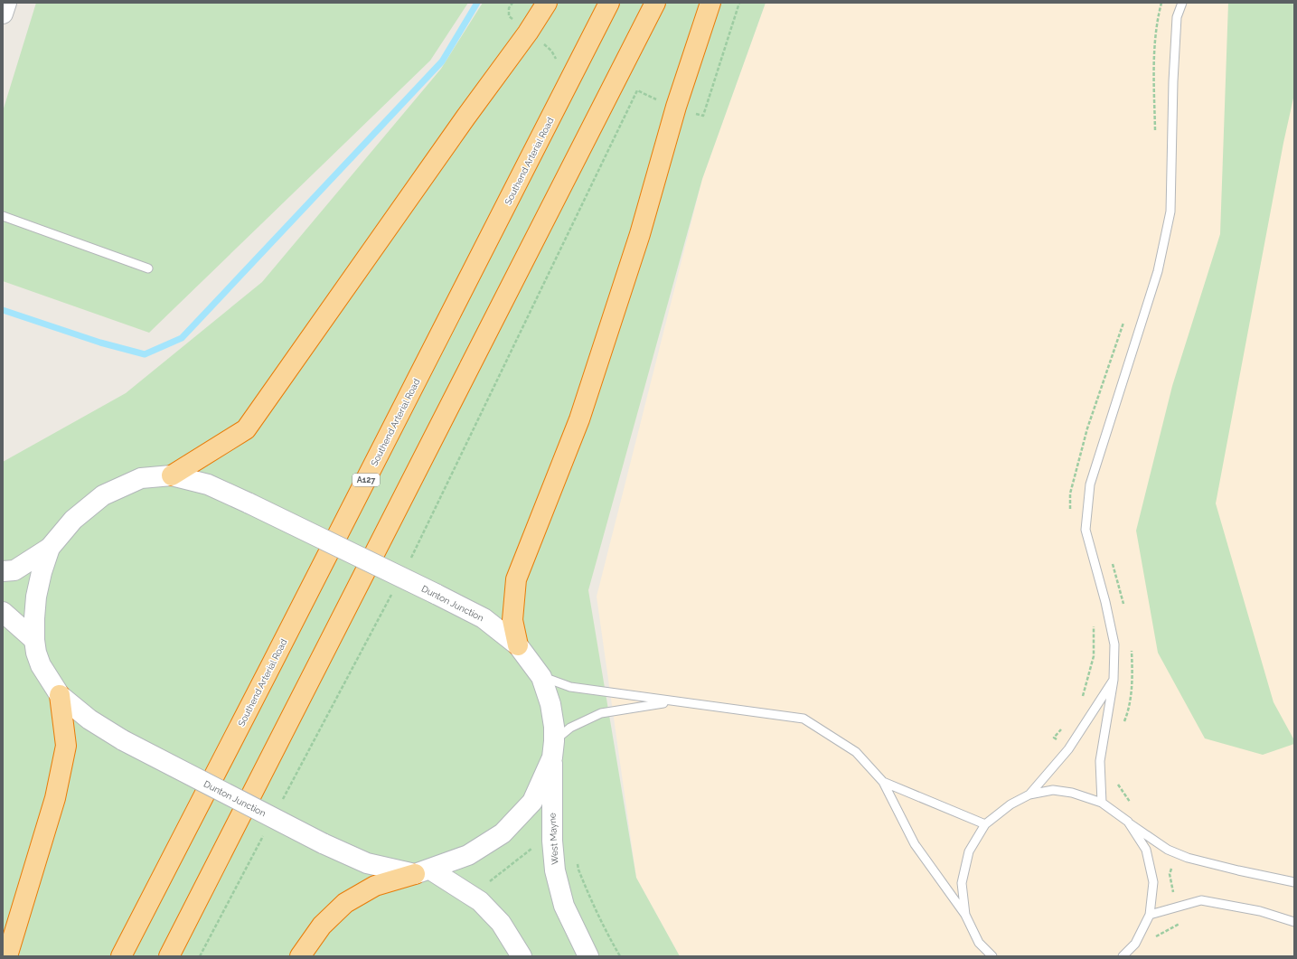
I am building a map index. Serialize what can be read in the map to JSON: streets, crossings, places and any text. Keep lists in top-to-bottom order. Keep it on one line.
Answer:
{"streets":{"highway":["Southend Arterial Road","A127"],"main road":["Dunton Junction","West Mayne"]},"crossings":[["Dunton Junction","West Mayne"]]}
